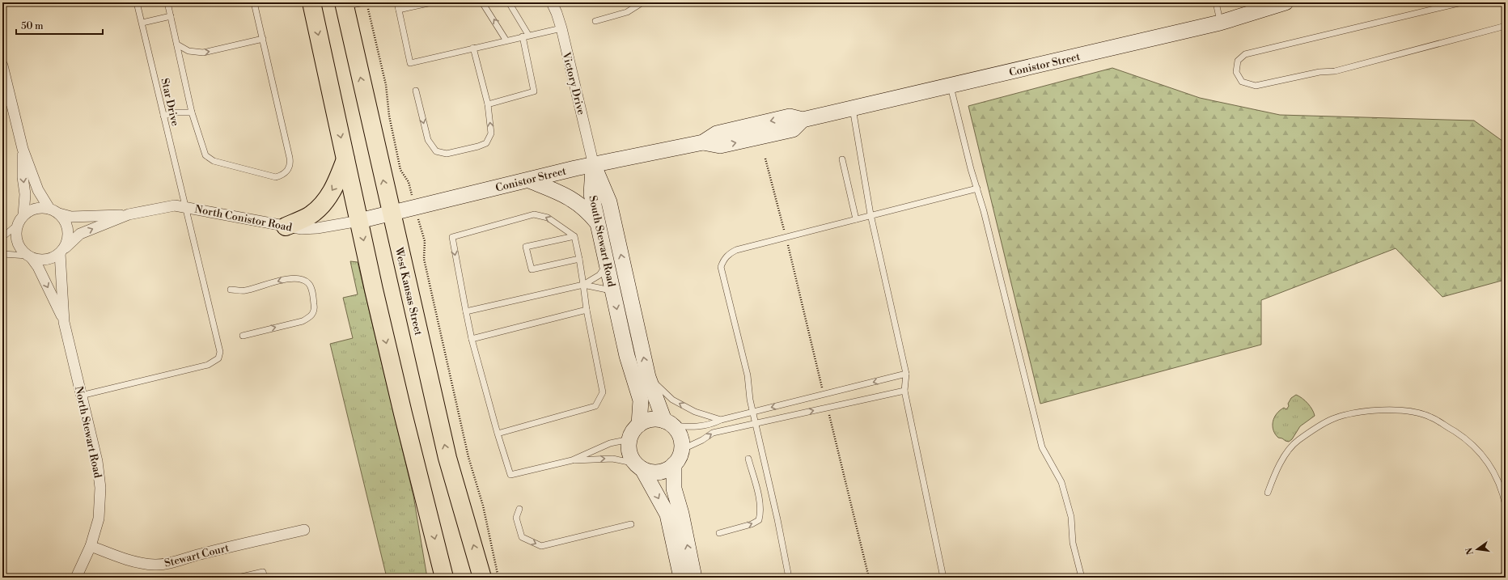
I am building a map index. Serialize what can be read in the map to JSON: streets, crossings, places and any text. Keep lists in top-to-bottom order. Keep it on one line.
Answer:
{"streets":{"highway":["West Kansas Street"],"main road":["Conistor Street","South Stewart Road"],"street":["Victory Drive","North Conistor Road","North Stewart Road","Stewart Court"],"lane":["Star Drive"]},"crossings":[["Conistor Street","Victory Drive"],["Conistor Street","North Conistor Road"],["Conistor Street","South Stewart Road"],["Conistor Street","West Kansas Street"],["Victory Drive","South Stewart Road"],["Star Drive","North Conistor Road"],["Star Drive","North Stewart Road"],["North Conistor Road","North Stewart Road"],["North Stewart Road","Stewart Court"]],"scale_bar":"50 m","north":"left"}
